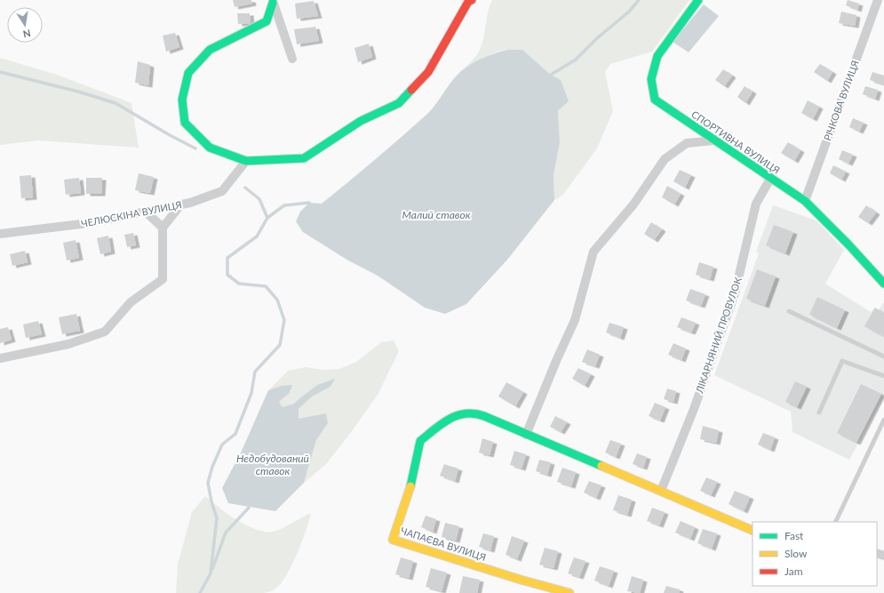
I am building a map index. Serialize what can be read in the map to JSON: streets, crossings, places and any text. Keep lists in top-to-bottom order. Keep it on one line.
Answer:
{"streets":{"street":["РІЧКОВА ВУЛИЦЯ","СПОРТИВНА ВУЛИЦЯ","ЧЕЛЮСКІНА ВУЛИЦЯ","ЛІКАРНЯНИЙ ПРОВУЛОК","ЧАПАЄВА ВУЛИЦЯ"]},"crossings":[["РІЧКОВА ВУЛИЦЯ","СПОРТИВНА ВУЛИЦЯ"],["СПОРТИВНА ВУЛИЦЯ","ЛІКАРНЯНИЙ ПРОВУЛОК"]],"water":["Малий ставок","Недобудований ставок"],"legend":["Fast","Slow","Jam"],"north":"bottom"}
